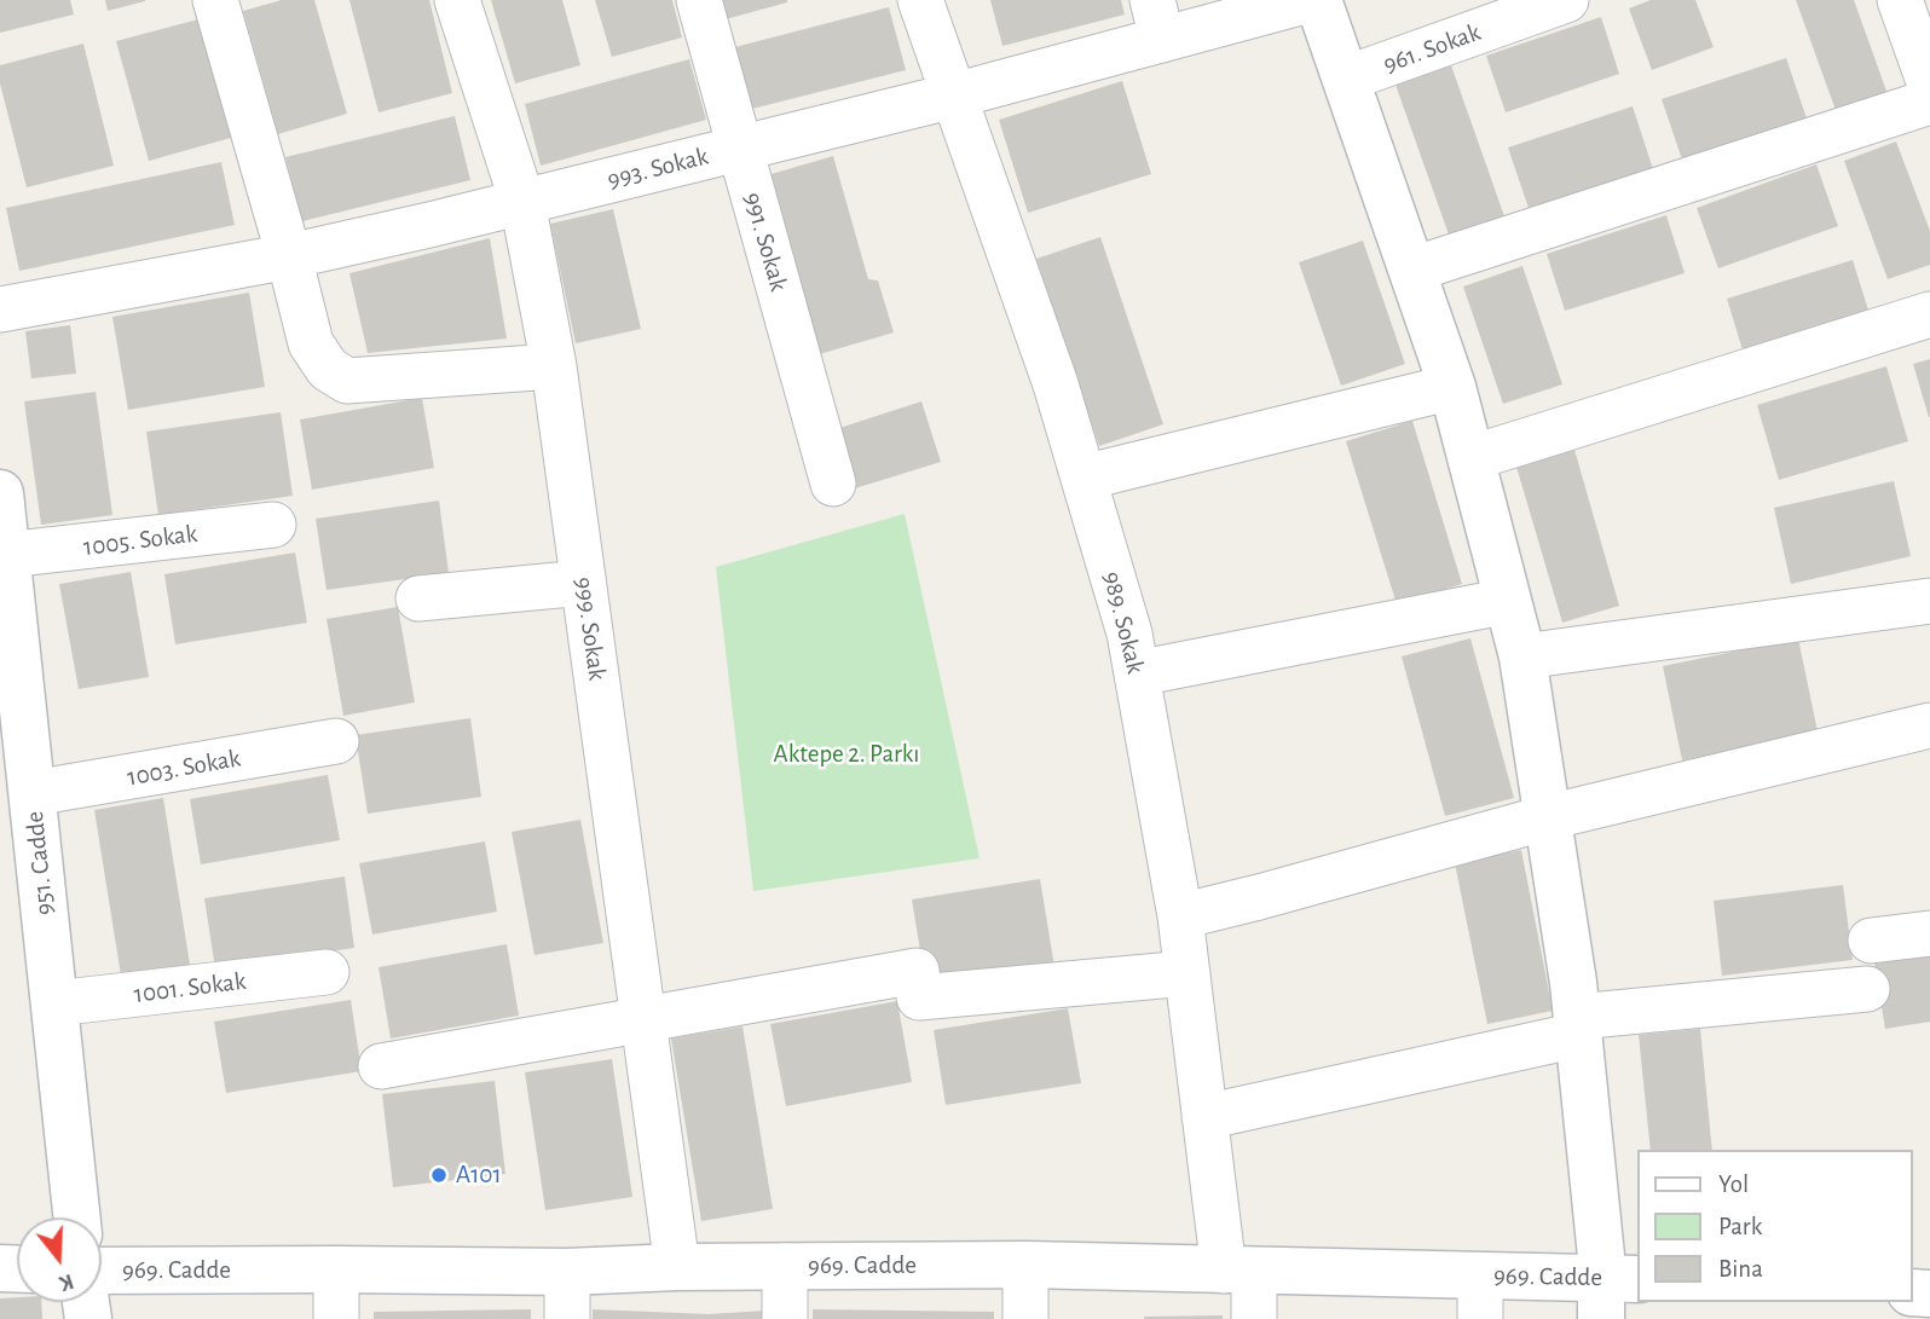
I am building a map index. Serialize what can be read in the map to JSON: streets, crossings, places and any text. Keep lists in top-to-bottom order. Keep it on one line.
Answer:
{"streets":{"street":["961. Sokak","993. Sokak","991. Sokak","1005. Sokak","989. Sokak","999. Sokak","1003. Sokak","951. Cadde","1001. Sokak","969. Cadde"]},"crossings":[["993. Sokak","991. Sokak"],["993. Sokak","989. Sokak"],["993. Sokak","999. Sokak"],["1005. Sokak","951. Cadde"],["989. Sokak","969. Cadde"],["999. Sokak","969. Cadde"],["1003. Sokak","951. Cadde"],["951. Cadde","1001. Sokak"]],"parks":["Aktepe 2. Parkı"],"places":["A101"],"legend":["Yol","Park","Bina"],"north":"bottom"}
